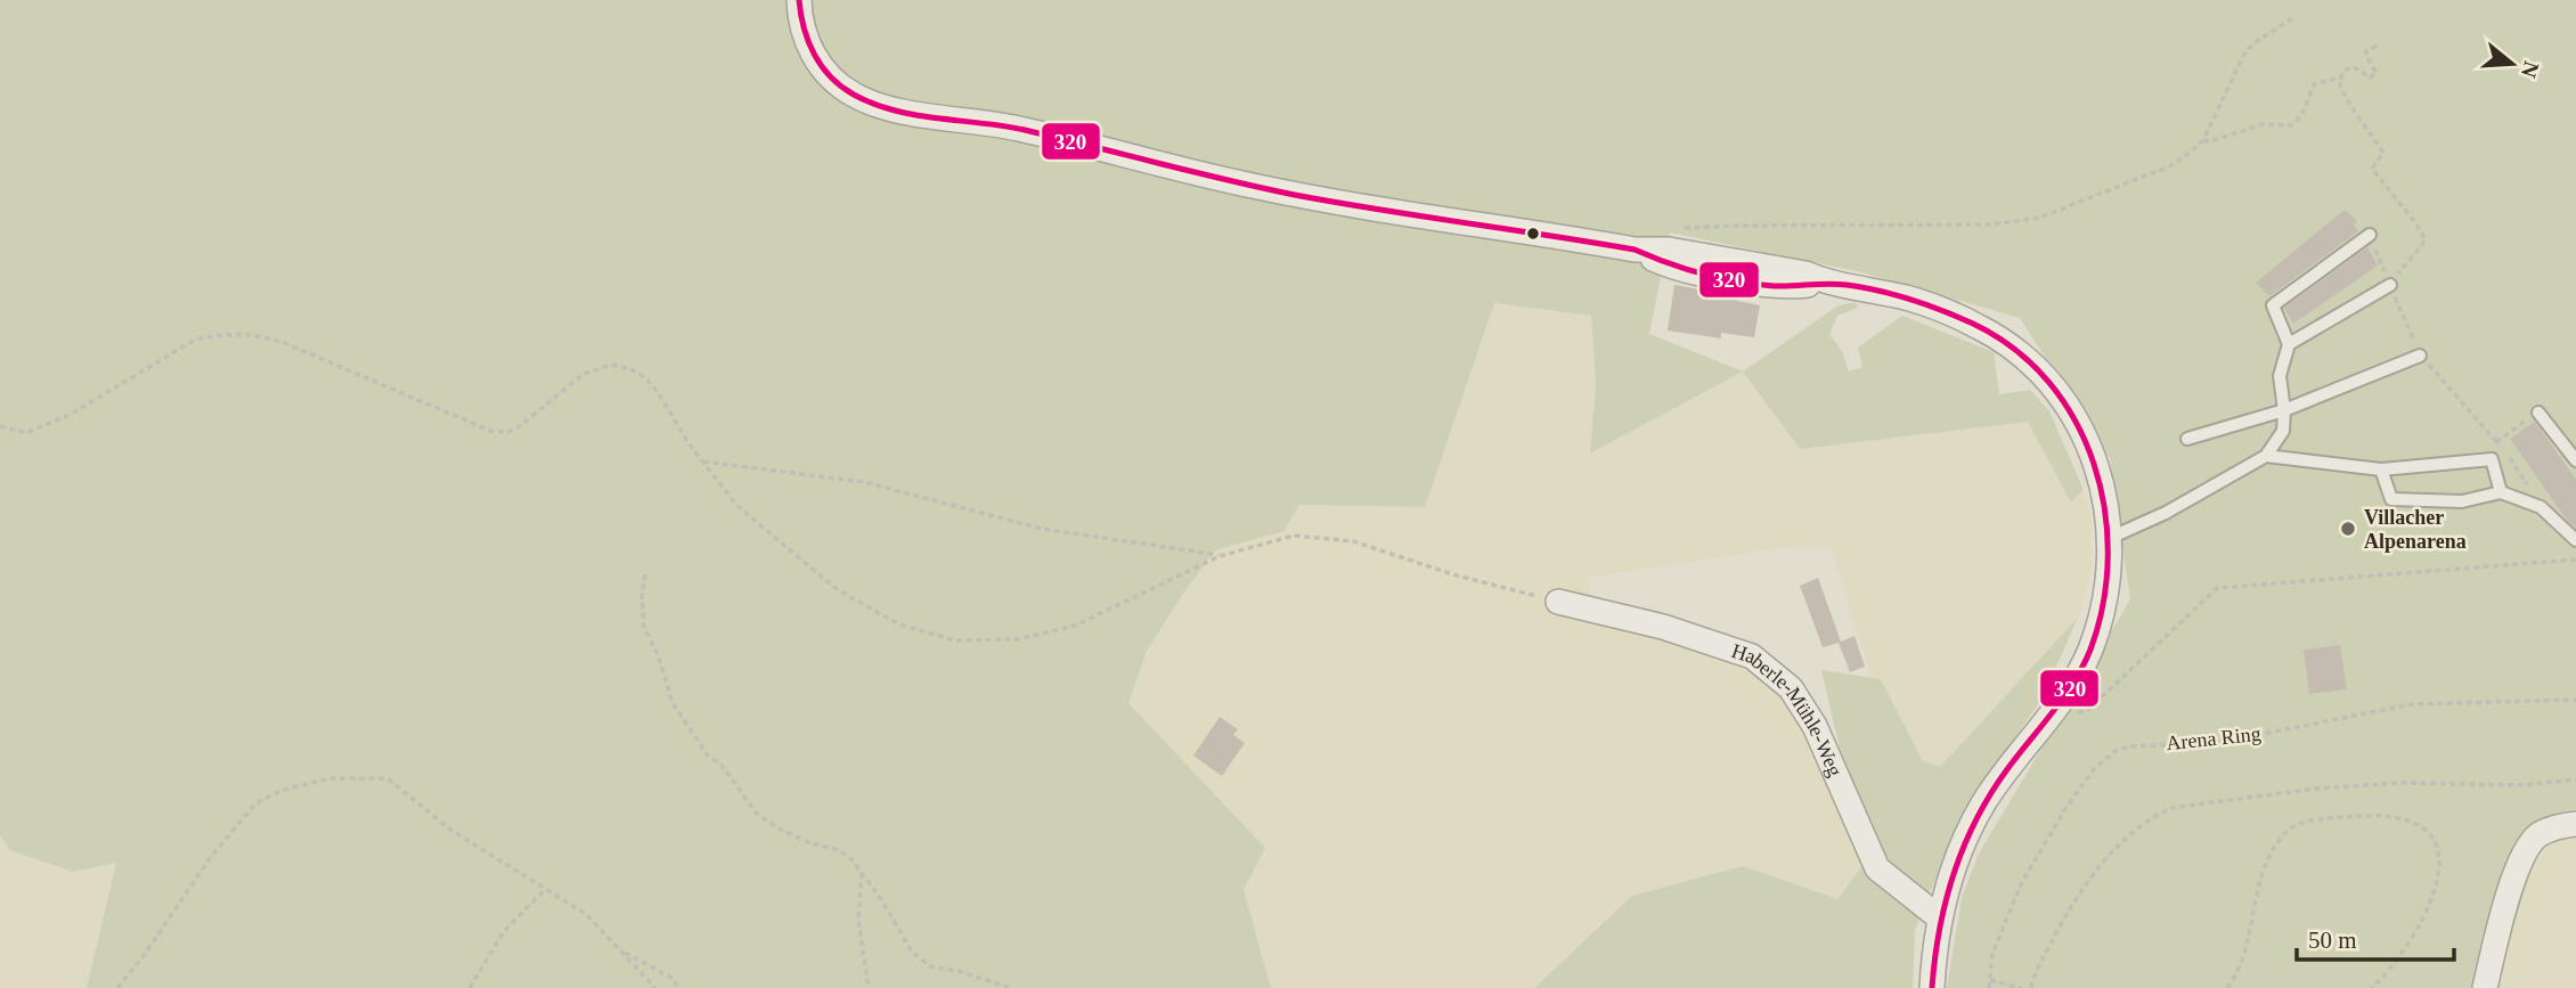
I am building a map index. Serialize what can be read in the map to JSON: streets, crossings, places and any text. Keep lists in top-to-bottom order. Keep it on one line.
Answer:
{"streets":{"street":["Haberle-Mühle-Weg"],"path":["Arena Ring"]},"places":["Villacher Alpenarena"],"lines":["transit line 320"],"scale_bar":"50 m","north":"right"}
